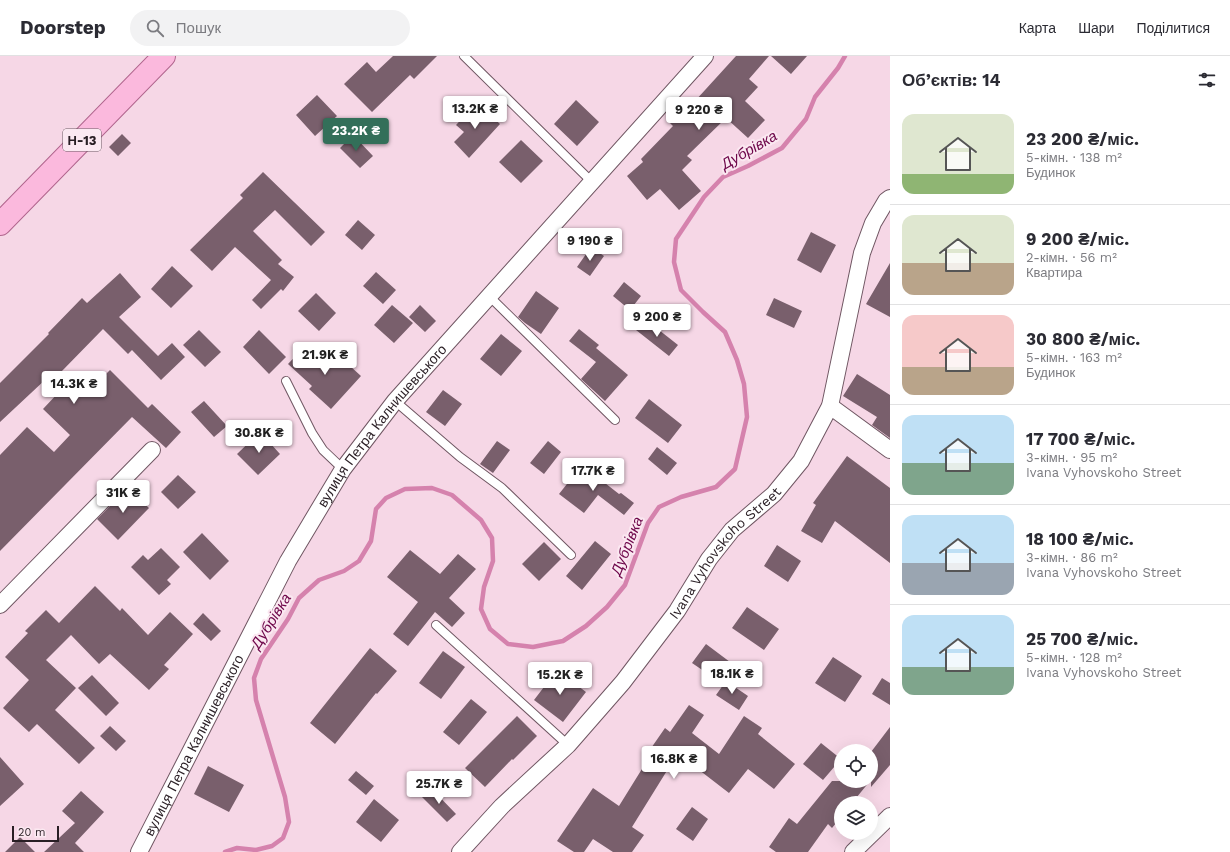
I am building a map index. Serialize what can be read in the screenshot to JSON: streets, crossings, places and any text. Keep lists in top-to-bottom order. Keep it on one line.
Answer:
{"streets":{"main road":["Н-13"],"street":["вулиця Петра Калнишевського","Ivana Vyhovskoho Street"]},"water":["Дубрівка"],"scale_bar":"20 m","page":{"header":"Doorstep","search":"Пошук","nav":["Карта","Шари","Поділитися"],"heading":"Об’єктів: 14","price":["13.2K ₴","9 220 ₴","23.2K ₴","9 190 ₴","9 200 ₴","21.9K ₴","14.3K ₴","30.8K ₴","17.7K ₴","31K ₴","18.1K ₴","15.2K ₴","16.8K ₴","25.7K ₴"],"list":[{"name":"23 200 ₴/міс.","note":"5-кімн. · 138 m² · Будинок"},{"name":"9 200 ₴/міс.","note":"2-кімн. · 56 m² · Квартира"},{"name":"30 800 ₴/міс.","note":"5-кімн. · 163 m² · Будинок"},{"name":"17 700 ₴/міс.","note":"3-кімн. · 95 m² · Ivana Vyhovskoho Street"},{"name":"18 100 ₴/міс.","note":"3-кімн. · 86 m² · Ivana Vyhovskoho Street"},{"name":"25 700 ₴/міс.","note":"5-кімн. · 128 m² · Ivana Vyhovskoho Street"}],"scale":"20 m"}}
